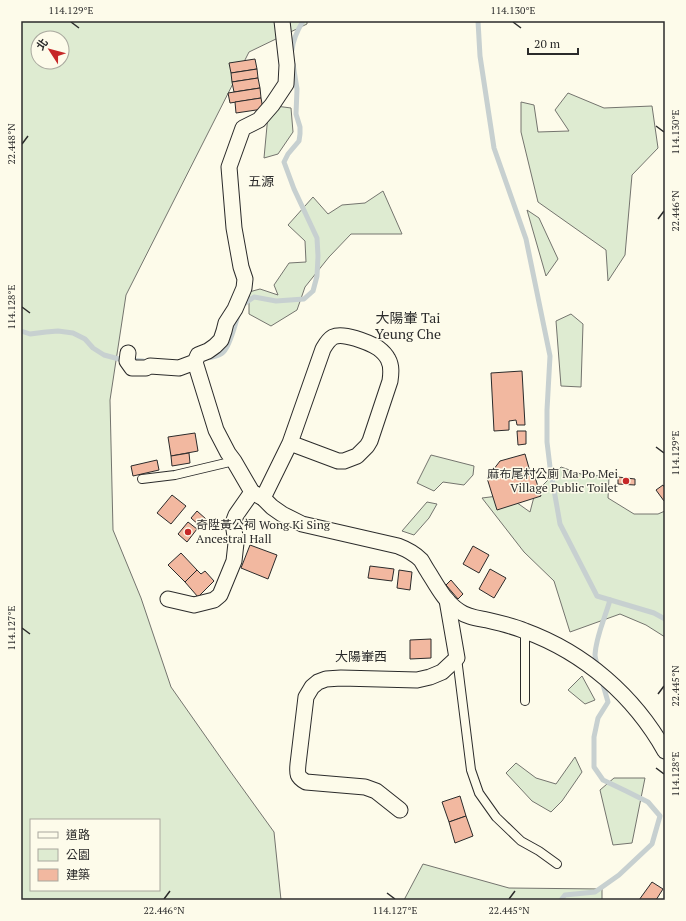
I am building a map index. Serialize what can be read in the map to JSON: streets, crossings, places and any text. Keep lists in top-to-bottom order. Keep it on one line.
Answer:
{"districts":["五源","大陽輋 Tai Yeung Che","大陽輋西"],"places":["麻布尾村公廁 Ma Po Mei Village Public Toilet","奇陞黃公祠 Wong Ki Sing Ancestral Hall"],"legend":["道路","公園","建築"],"scale_bar":"20 m","north":"top left","coordinates":["114.129°E","114.130°E","22.448°N","22.446°N","114.128°E","114.127°E","22.445°N"]}
